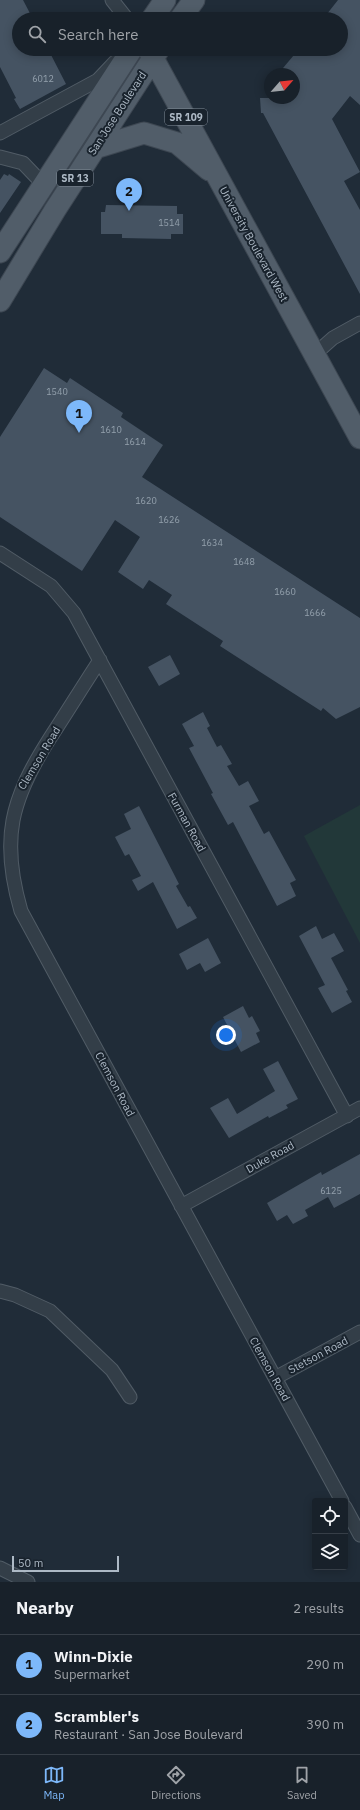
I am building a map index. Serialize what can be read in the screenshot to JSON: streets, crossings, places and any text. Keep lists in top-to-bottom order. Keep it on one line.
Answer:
{"streets":{"main road":["San Jose Boulevard","SR 109","SR 13","University Boulevard West"],"street":["Clemson Road","Furman Road","Duke Road","Stetson Road"]},"crossings":[["Clemson Road","Furman Road"],["Clemson Road","Duke Road"],["Clemson Road","Stetson Road"],["Furman Road","Duke Road"]],"house_numbers":["6012","1514","1540","1610","1614","1620","1626","1634","1648","1660","1666","6125"],"scale_bar":"50 m","north":"top right","page":{"search":"Search here","pins":["2","1"],"scale":"50 m","heading":["Nearby","2 results"],"list":[{"mark":"1","name":"Winn-Dixie","note":"Supermarket","value":"290 m"},{"mark":"2","name":"Scrambler's","note":"Restaurant · San Jose Boulevard","value":"390 m"}],"nav":["Map","Directions","Saved"]}}
